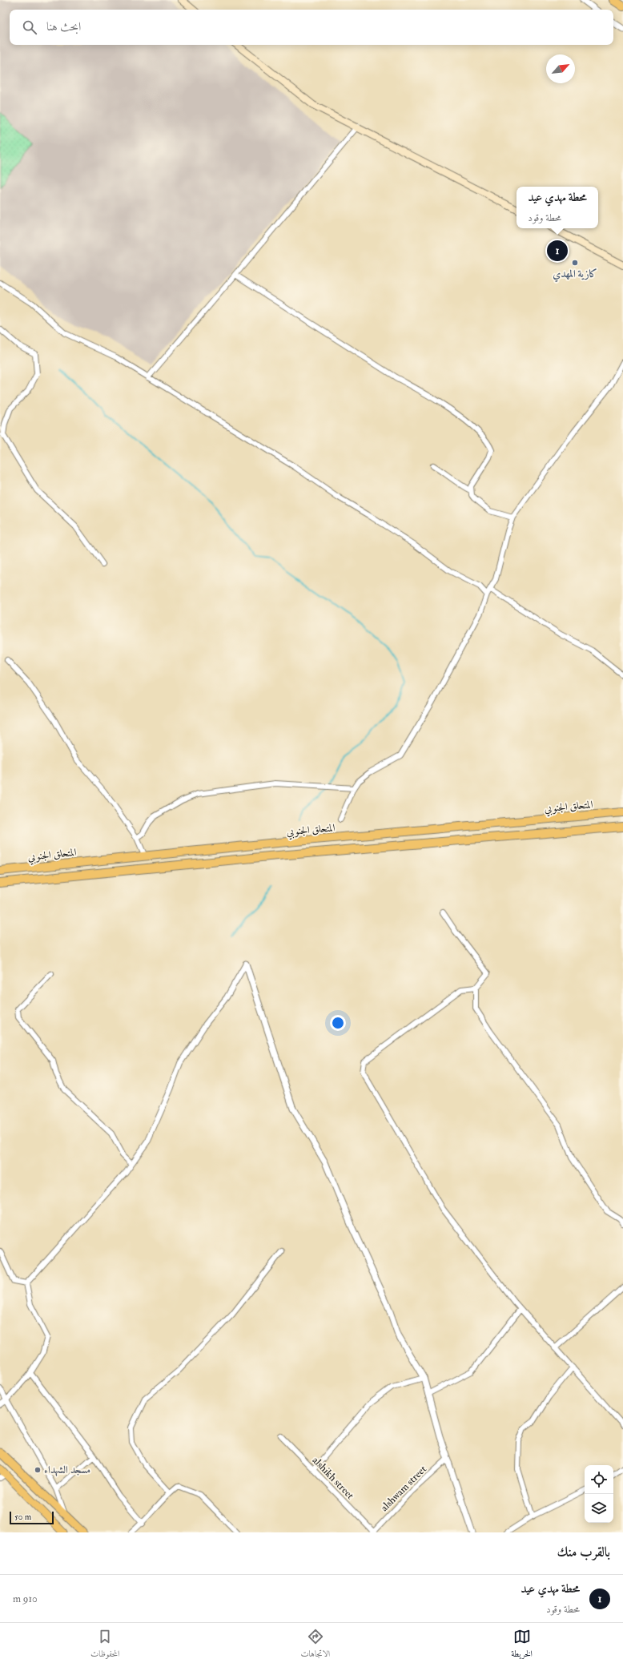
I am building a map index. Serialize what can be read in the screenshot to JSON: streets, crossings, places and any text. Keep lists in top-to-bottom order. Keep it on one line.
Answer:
{"streets":{"highway":["المتحلق الجنوبي"],"street":["alshikh street","alshwam street"]},"crossings":[["alshikh street","alshwam street"]],"places":["كازية المهدي","مسجد الشهداء"],"scale_bar":"50 m","north":"top right","page":{"search":"ابحث هنا","popup":["محطة مهدي عيد","محطة وقود"],"pins":"1","scale":"50 m","heading":"بالقرب منك","list":[{"mark":"1","name":"محطة مهدي عيد","note":"محطة وقود","value":"910 m"}],"nav":["الخريطة","الاتجاهات","المحفوظات"]}}
